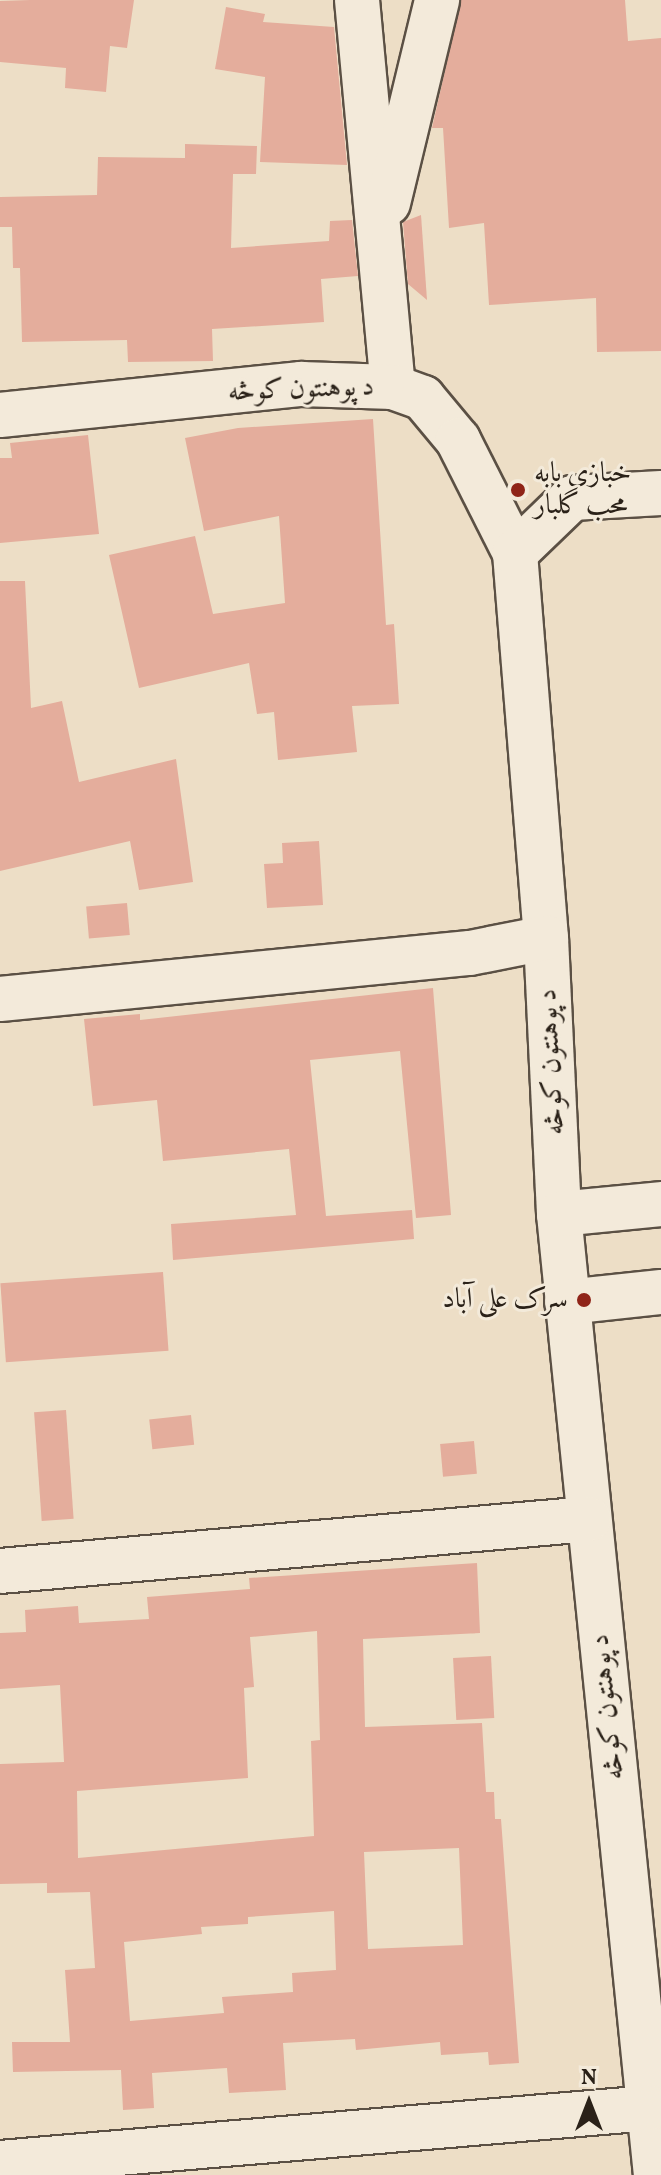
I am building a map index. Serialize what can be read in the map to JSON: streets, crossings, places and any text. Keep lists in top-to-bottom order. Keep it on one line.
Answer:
{"streets":{"street":["د پوهنتون کوڅه"]},"places":["خبازی بابه محب گلبار","سرک علی آباد"],"north":"top"}
